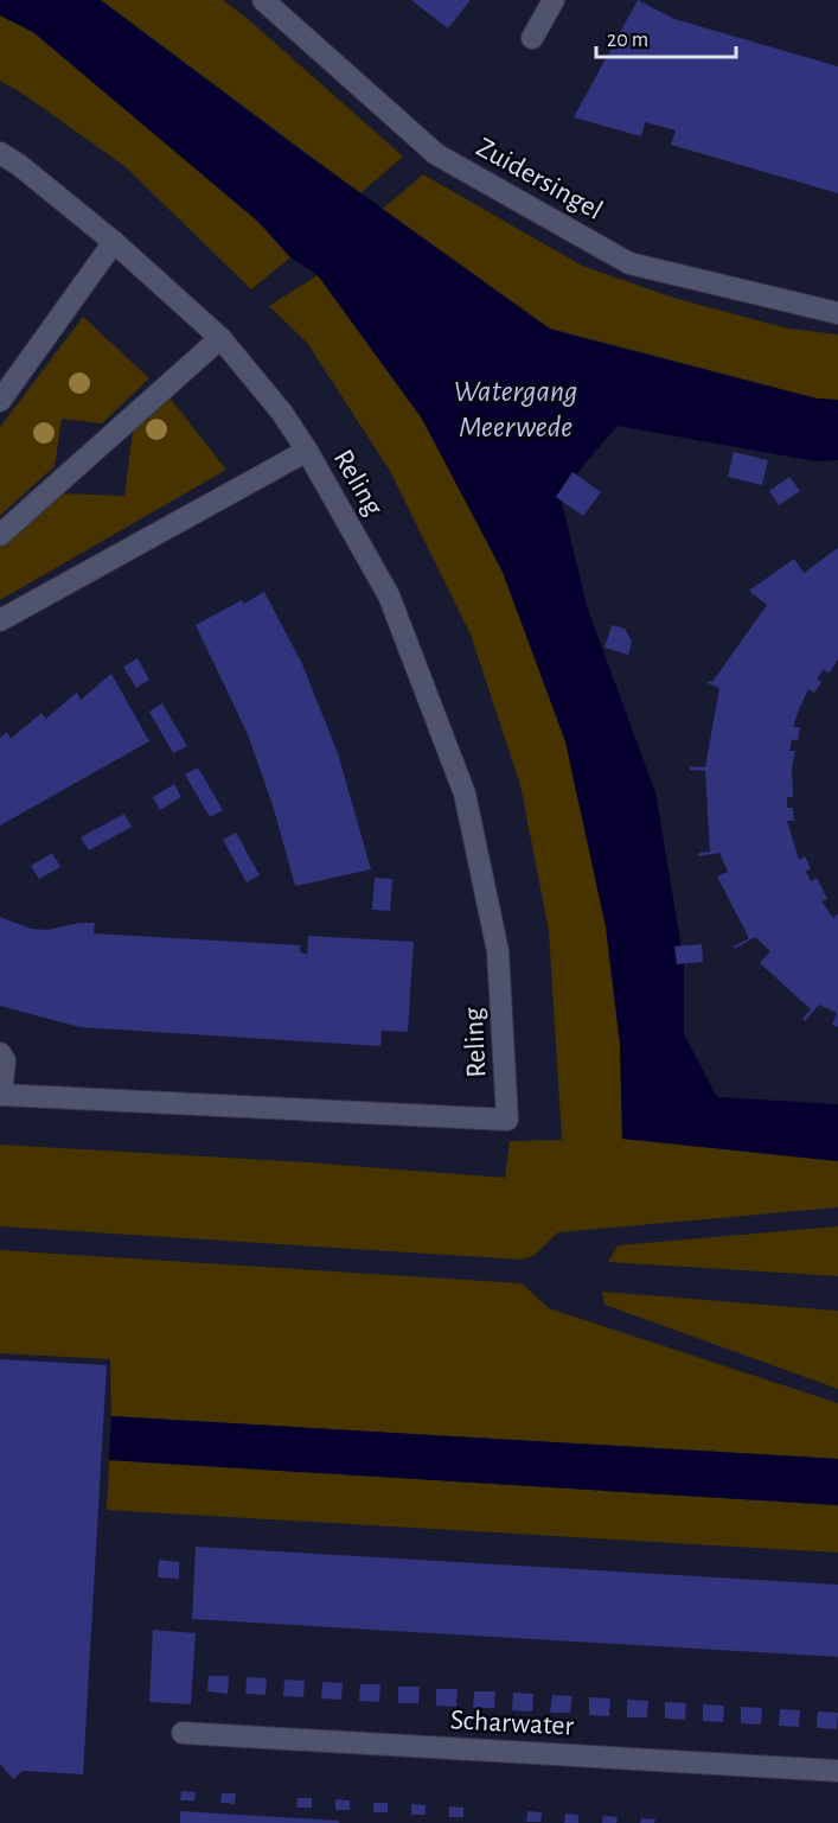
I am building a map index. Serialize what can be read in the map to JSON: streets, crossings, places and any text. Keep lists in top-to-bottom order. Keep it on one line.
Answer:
{"streets":{"street":["Zuidersingel","Reling","Scharwater"]},"water":["Watergang Meerwede"],"scale_bar":"20 m"}
